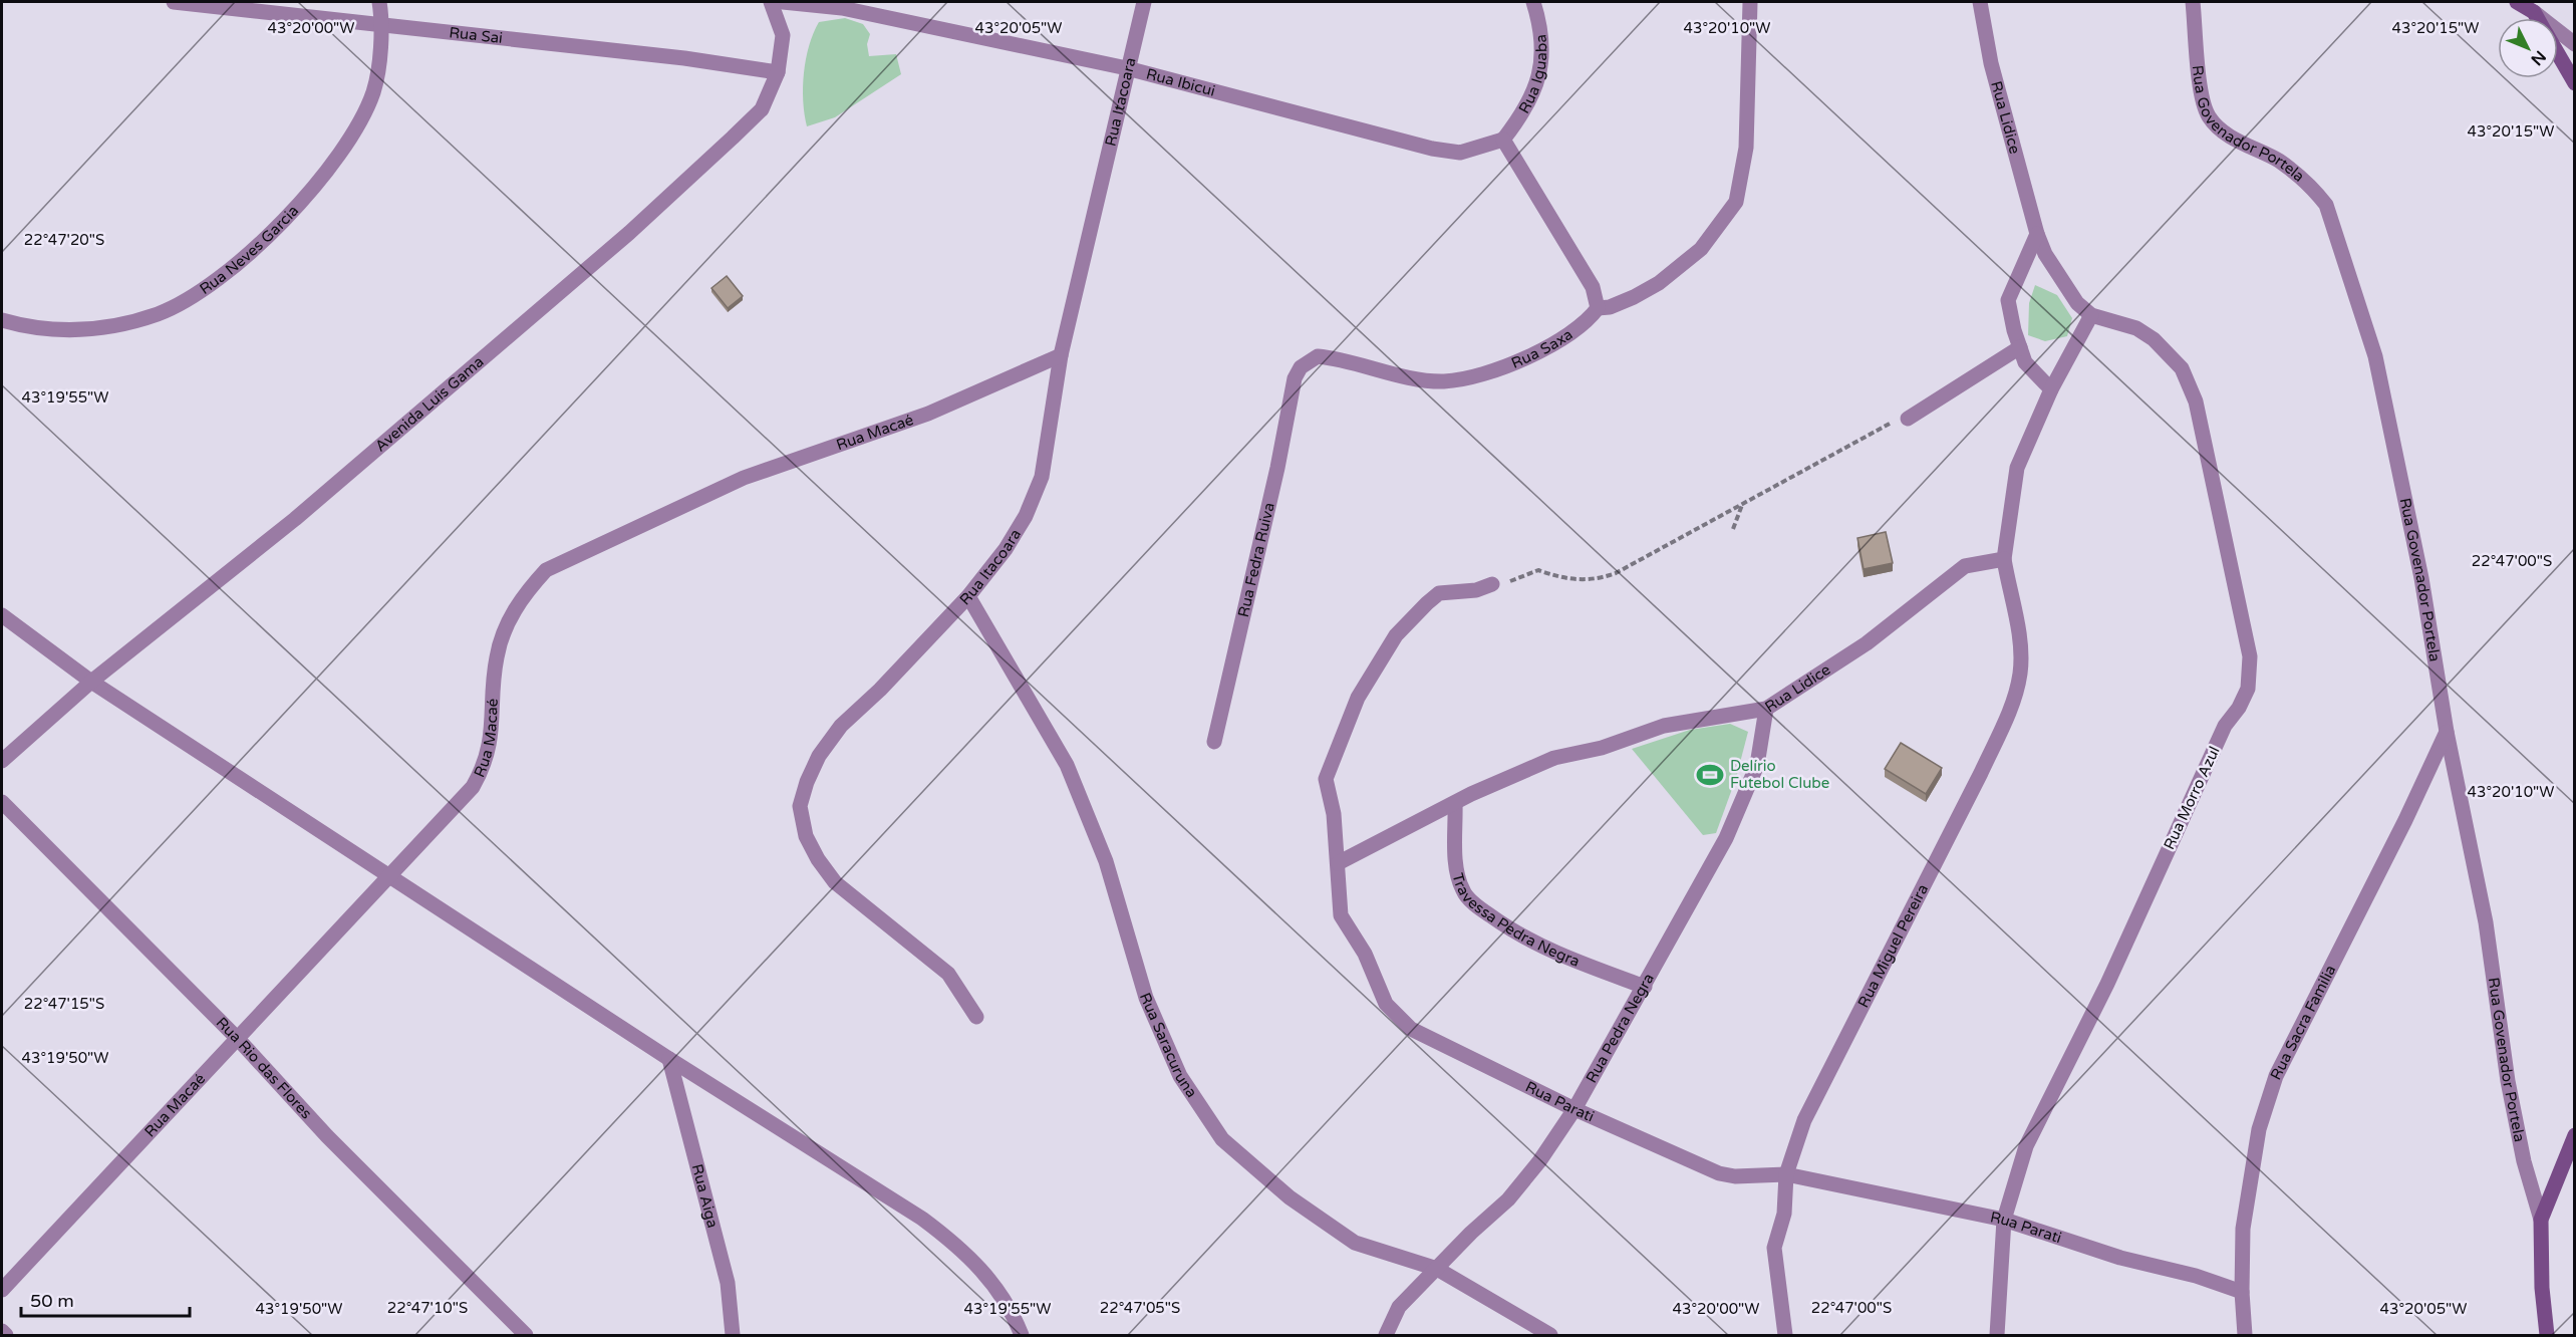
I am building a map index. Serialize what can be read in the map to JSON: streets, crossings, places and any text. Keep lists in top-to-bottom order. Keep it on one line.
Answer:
{"streets":{"street":["Rua Sai","Rua Iguaba","Rua Ibicui","Rua Itacoara","Rua Lidice","Rua Govenador Portela","Rua Neves Garcia","Rua Saxa","Avenida Luis Gama","Rua Macaé","Rua Fedra Ruiva","Rua Morro Azul","Travessa Pedra Negra","Rua Miguel Pereira","Rua Sacra Familia","Rua Pedra Negra","Rua Saracuruna","Rua Rio das Flores","Rua Parati","Rua Aiga"]},"crossings":[["Rua Sai","Rua Neves Garcia"],["Rua Sai","Avenida Luis Gama"],["Rua Iguaba","Rua Ibicui"],["Rua Ibicui","Rua Itacoara"],["Rua Itacoara","Rua Macaé"],["Rua Itacoara","Rua Saracuruna"],["Rua Lidice","Rua Morro Azul"],["Rua Lidice","Travessa Pedra Negra"],["Rua Lidice","Rua Miguel Pereira"],["Rua Lidice","Rua Pedra Negra"],["Rua Lidice","Rua Parati"],["Rua Govenador Portela","Rua Sacra Familia"],["Rua Saxa","Rua Fedra Ruiva"],["Rua Macaé","Rua Rio das Flores"],["Rua Morro Azul","Rua Parati"],["Travessa Pedra Negra","Rua Pedra Negra"],["Rua Miguel Pereira","Rua Parati"],["Rua Sacra Familia","Rua Parati"],["Rua Pedra Negra","Rua Saracuruna"],["Rua Pedra Negra","Rua Parati"]],"places":{"sports":["Delírio Futebol Clube"]},"scale_bar":"50 m","north":"bottom right","coordinates":["43°20'00\"W","43°20'05\"W","43°20'10\"W","43°20'15\"W","22°47'20\"S","43°19'55\"W","22°47'00\"S","22°47'15\"S","43°19'50\"W","22°47'10\"S","22°47'05\"S"]}
